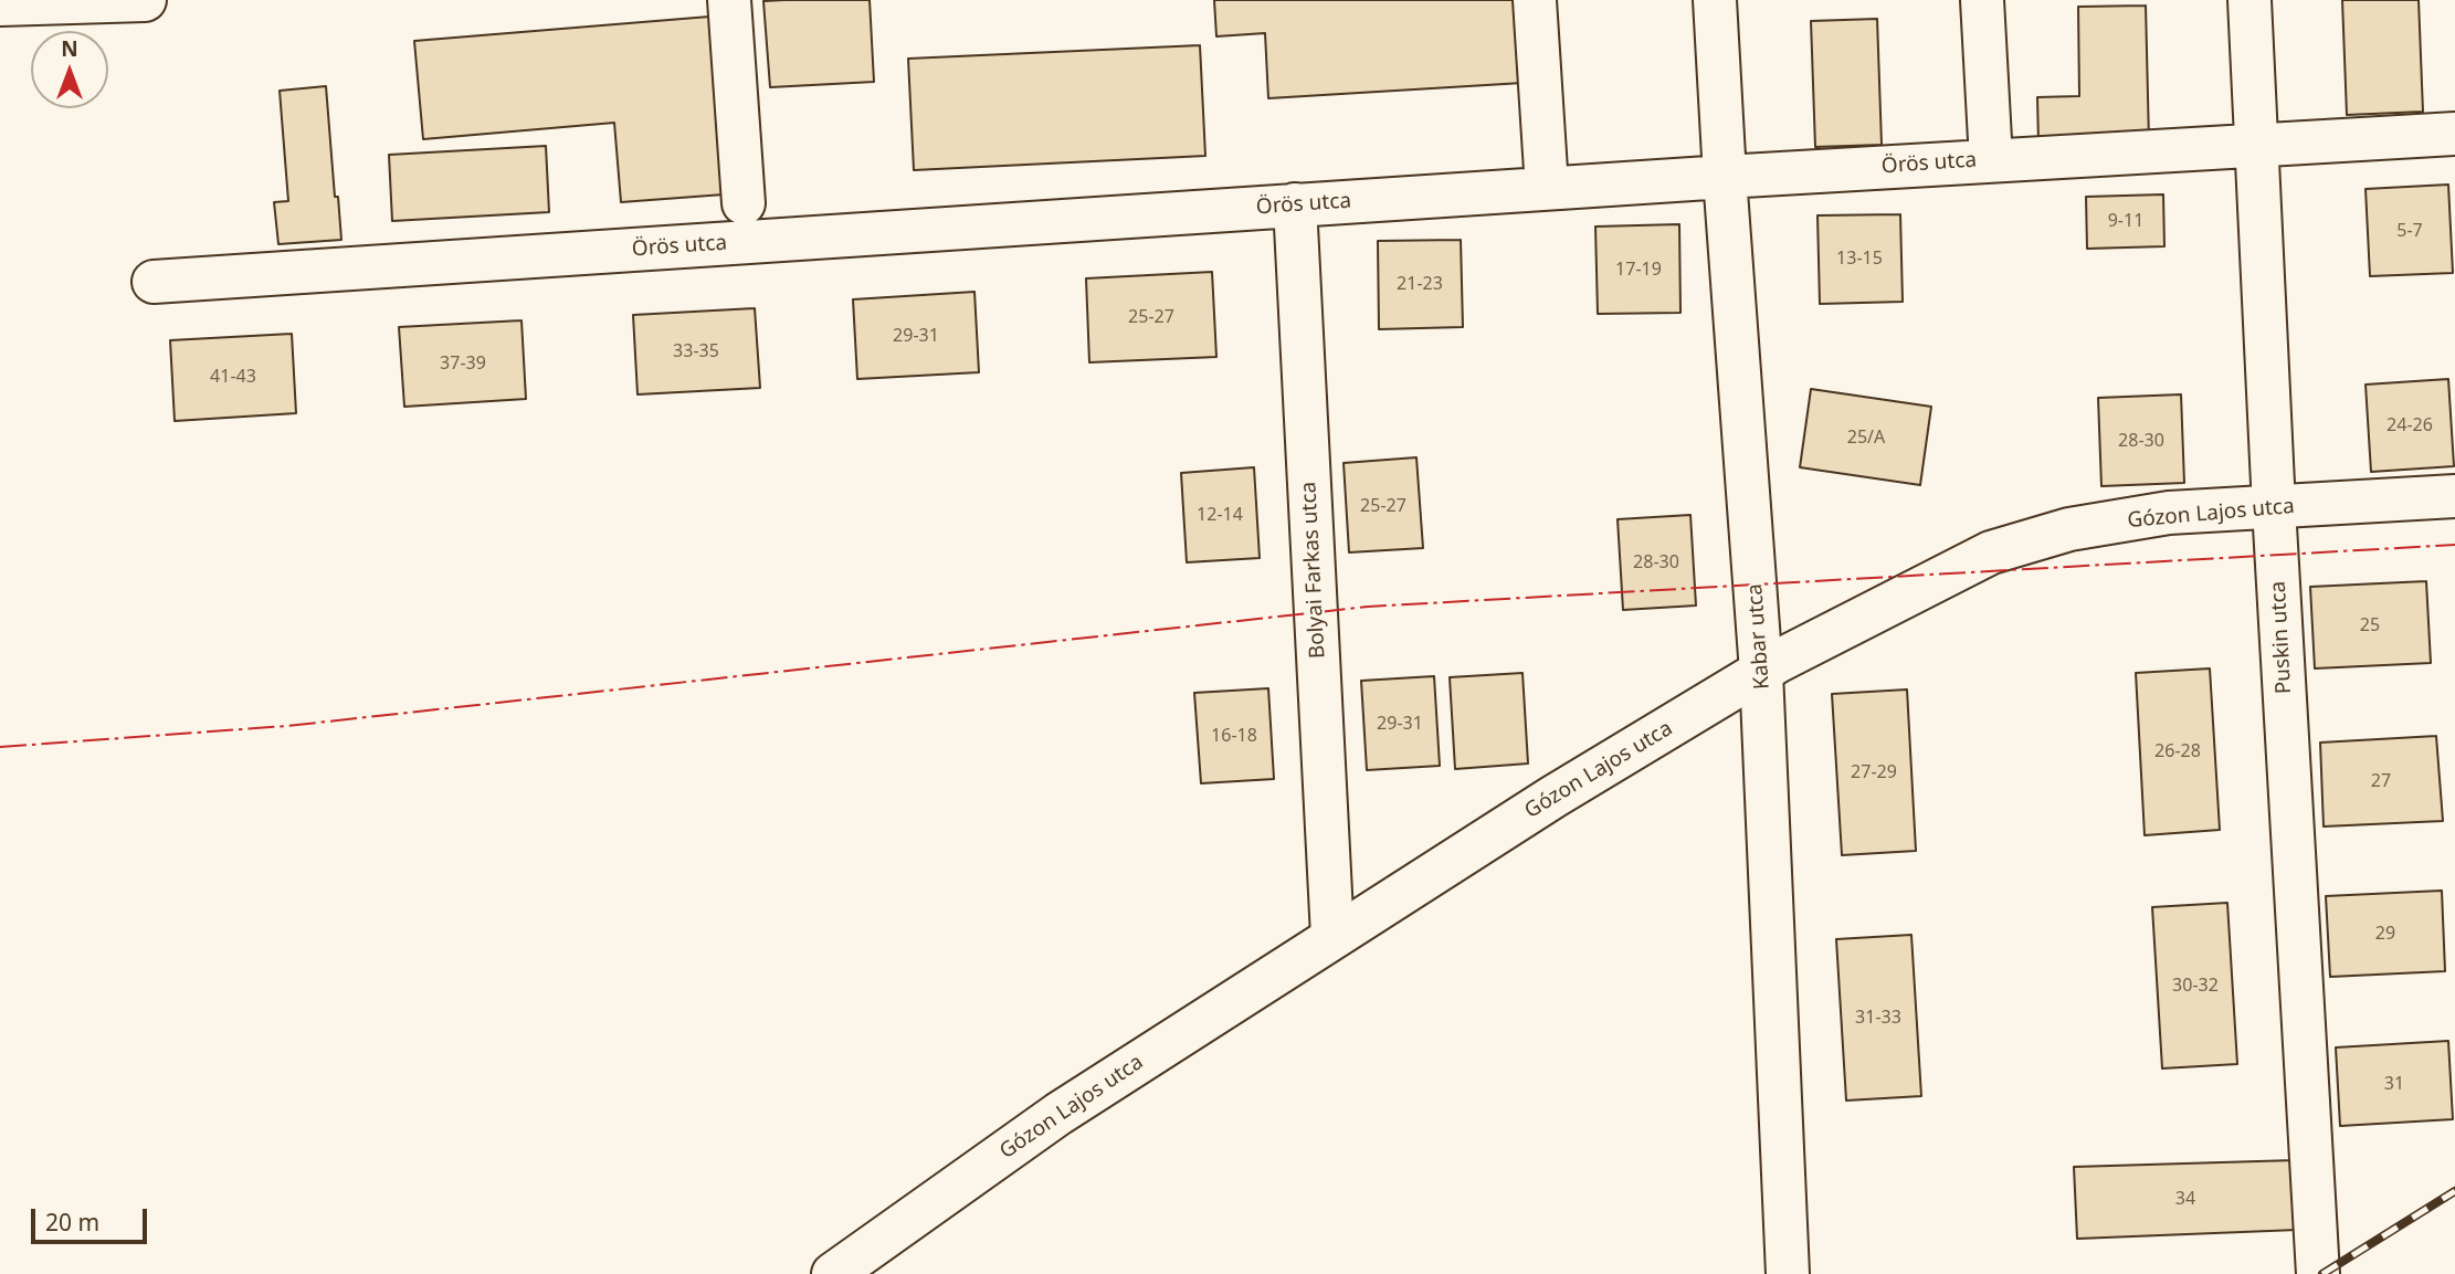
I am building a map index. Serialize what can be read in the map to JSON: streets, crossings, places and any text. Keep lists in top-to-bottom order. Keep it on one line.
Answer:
{"streets":{"street":["Örös utca","Gózon Lajos utca","Bolyai Farkas utca","Kabar utca","Puskin utca"]},"crossings":[["Örös utca","Bolyai Farkas utca"],["Örös utca","Kabar utca"],["Örös utca","Puskin utca"],["Gózon Lajos utca","Bolyai Farkas utca"],["Gózon Lajos utca","Kabar utca"],["Gózon Lajos utca","Puskin utca"]],"house_numbers":["9-11","5-7","13-15","17-19","21-23","25-27","29-31","33-35","37-39","41-43","24-26","25/A","28-30","25-27","12-14","28-30","25","29-31","16-18","26-28","27-29","27","29","30-32","31-33","31","34"],"scale_bar":"20 m","north":"top"}
